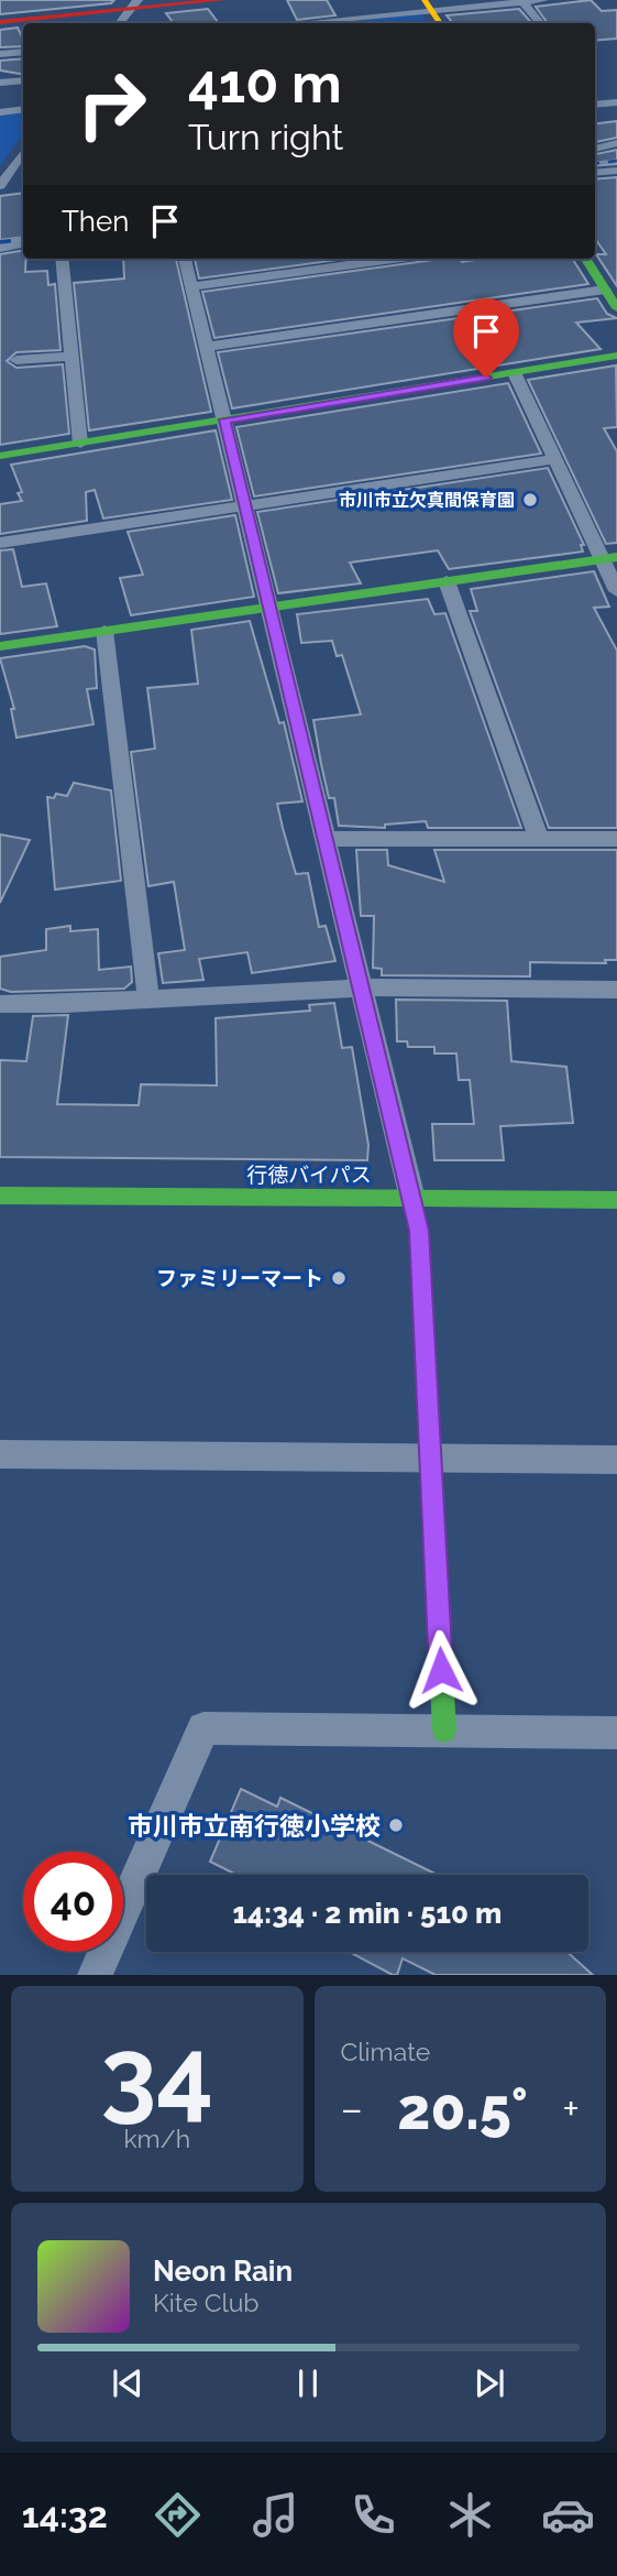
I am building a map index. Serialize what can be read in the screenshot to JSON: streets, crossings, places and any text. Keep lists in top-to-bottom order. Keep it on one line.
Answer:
{"streets":{"street":["行徳バイパス"]},"places":["市川市立欠真間保育園","ファミリーマート","市川市立南行徳小学校"],"page":{"turn":["410 m","Turn right"],"then":"Then","limit":"40","trip":"14:34 · 2 min · 510 m","tile":[["34","km/h"],"Climate"],"heat":["−","20.5°","+"],"song":["Neon Rain","Kite Club"],"tabs":"14:32"}}
